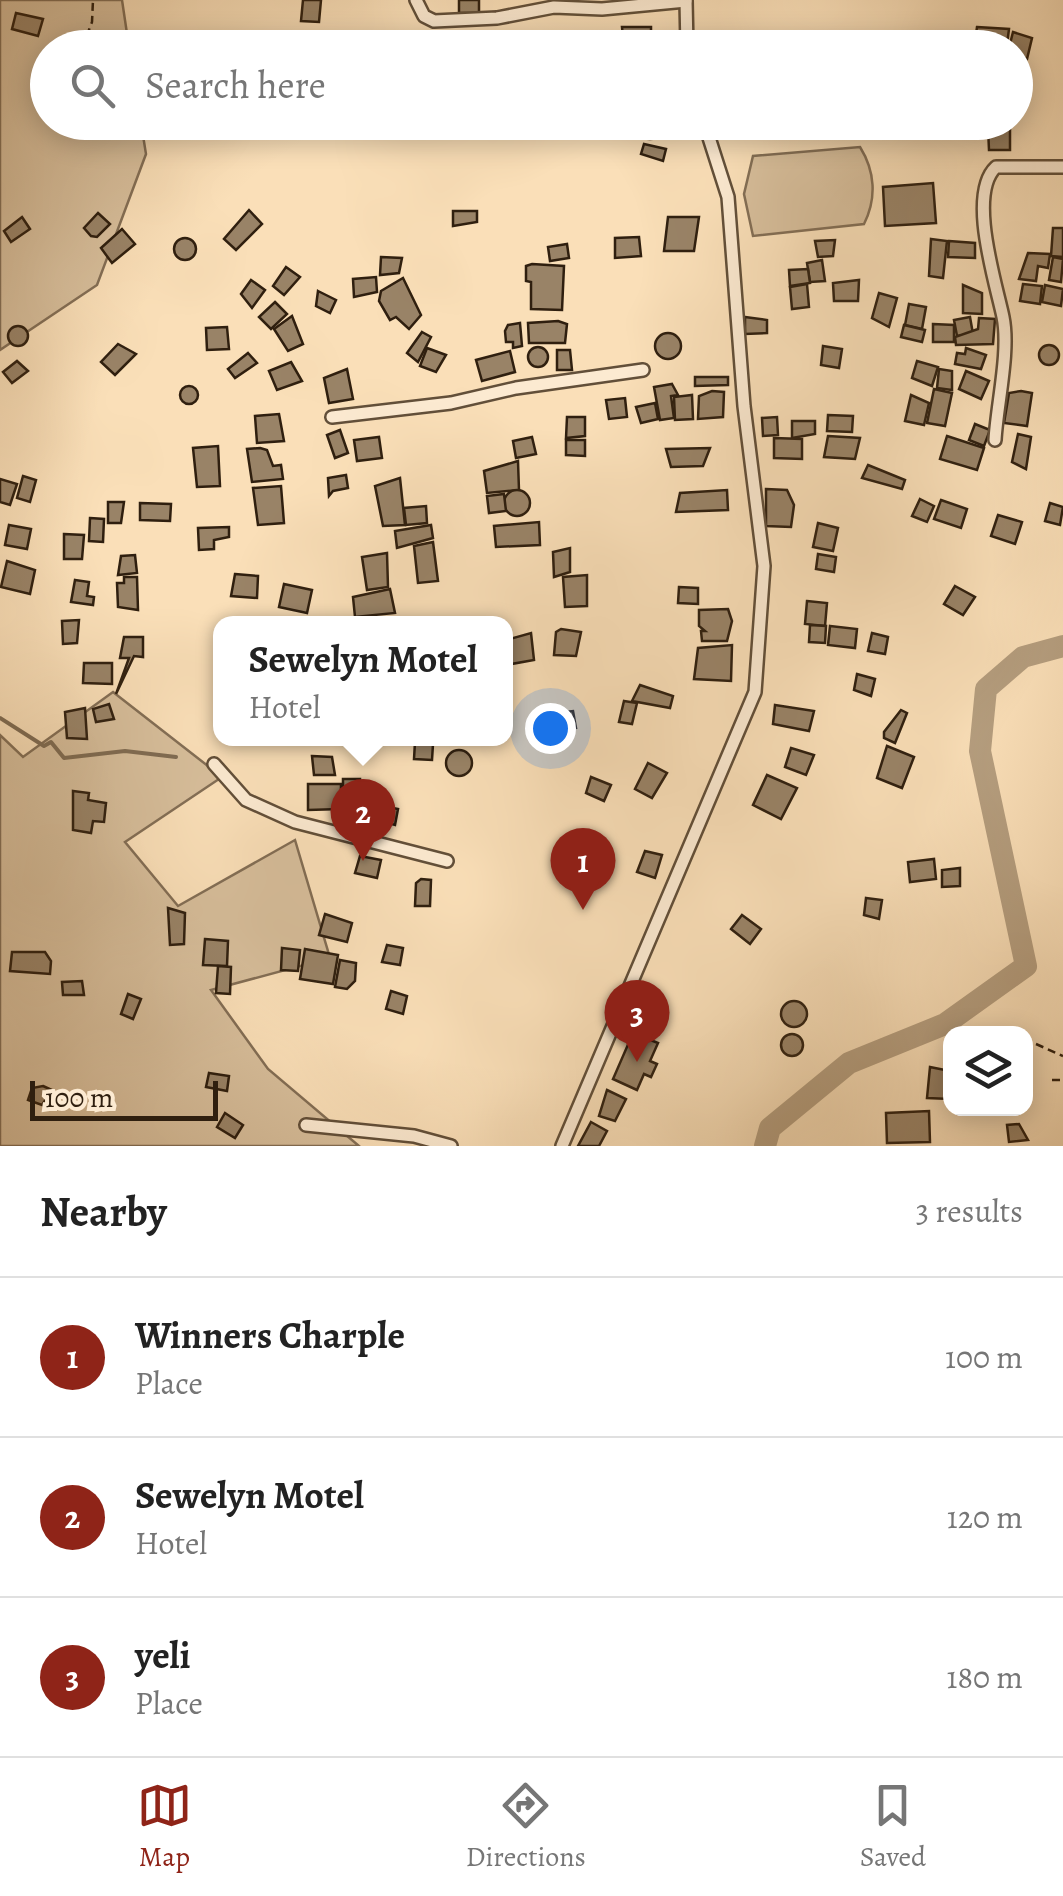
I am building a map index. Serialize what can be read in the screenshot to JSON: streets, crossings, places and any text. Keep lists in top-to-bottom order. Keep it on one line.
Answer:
{"scale_bar":"100 m","page":{"search":"Search here","popup":["Sewelyn Motel","Hotel"],"pins":["2","1","3"],"scale":"100 m","heading":["Nearby","3 results"],"list":[{"mark":"1","name":"Winners Charple","note":"Place","value":"100 m"},{"mark":"2","name":"Sewelyn Motel","note":"Hotel","value":"120 m"},{"mark":"3","name":"yeli","note":"Place","value":"180 m"}],"nav":["Map","Directions","Saved"]}}
